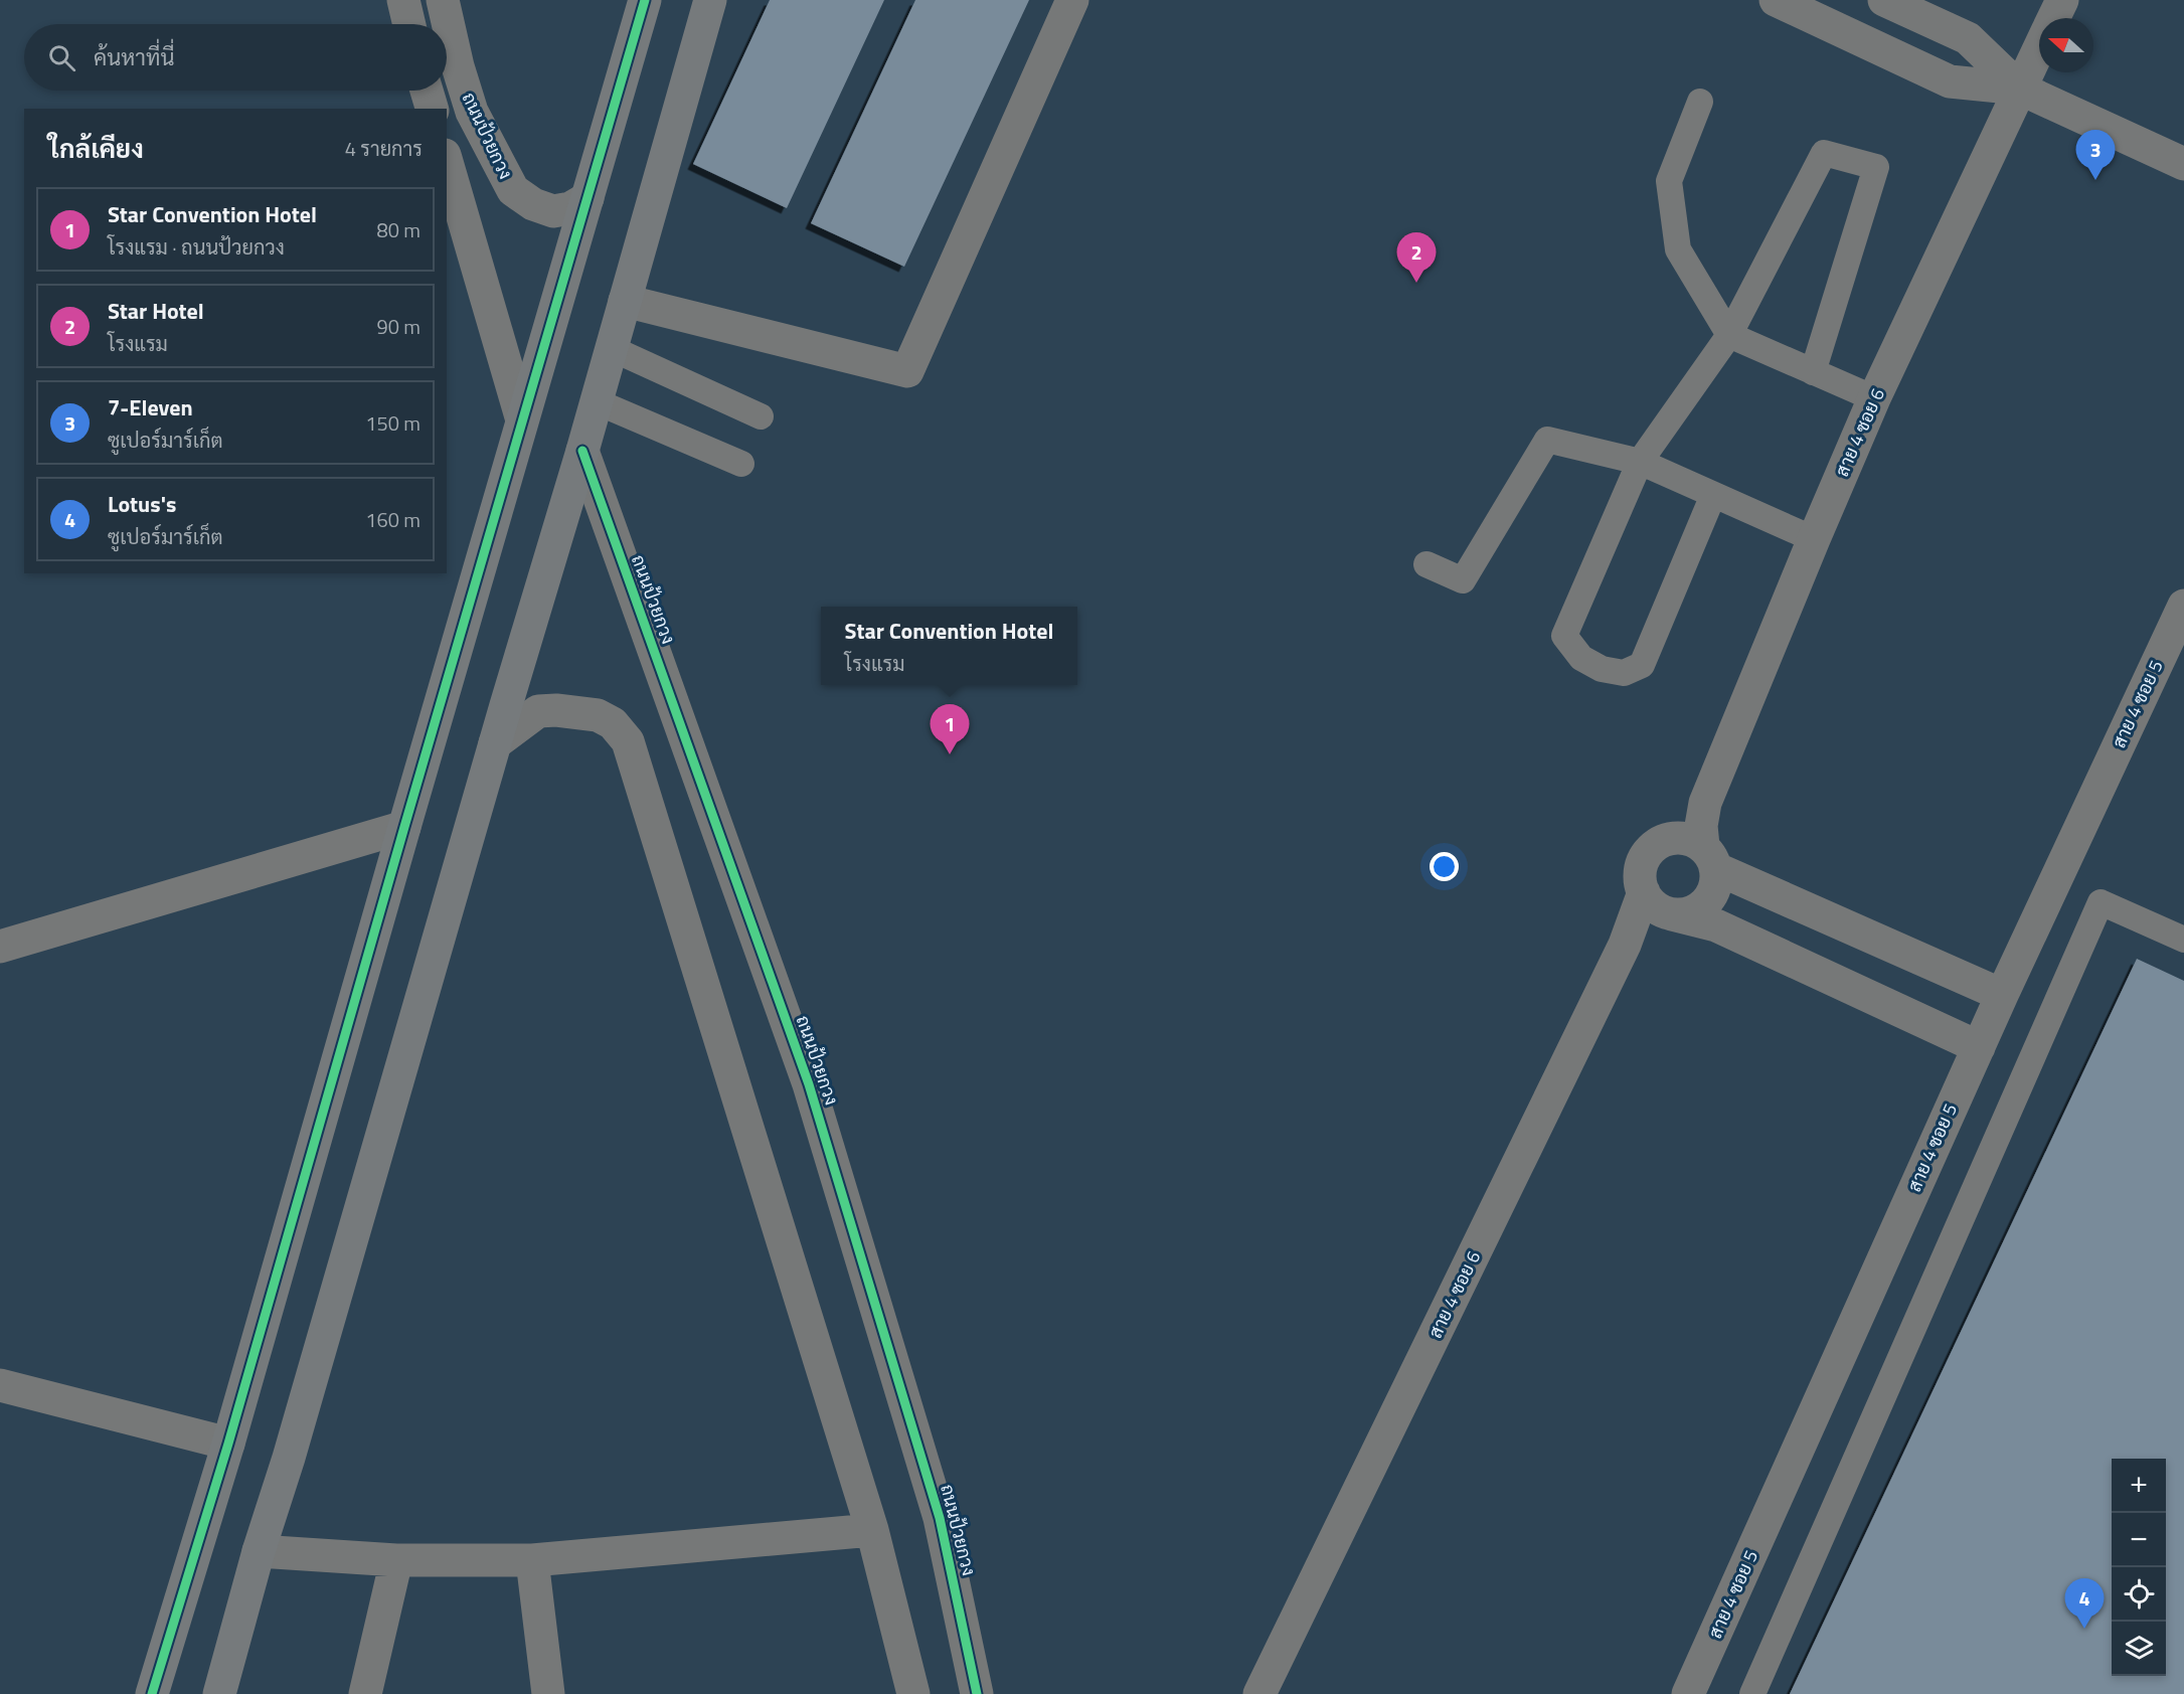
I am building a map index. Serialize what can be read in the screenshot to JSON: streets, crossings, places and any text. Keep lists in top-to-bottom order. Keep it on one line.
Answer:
{"streets":{"street":["ถนนป้วยกวง","สาย 4 ซอย 6","สาย 4 ซอย 5"]},"north":"left","page":{"search":"ค้นหาที่นี่","heading":["ใกล้เคียง","4 รายการ"],"pins":["3","2","1","4"],"list":[{"mark":"1","name":"Star Convention Hotel","note":"โรงแรม · ถนนป้วยกวง","value":"80 m"},{"mark":"2","name":"Star Hotel","note":"โรงแรม","value":"90 m"},{"mark":"3","name":"7-Eleven","note":"ซูเปอร์มาร์เก็ต","value":"150 m"},{"mark":"4","name":"Lotus's","note":"ซูเปอร์มาร์เก็ต","value":"160 m"}],"popup":["Star Convention Hotel","โรงแรม"],"map_buttons":["+","−"]}}
